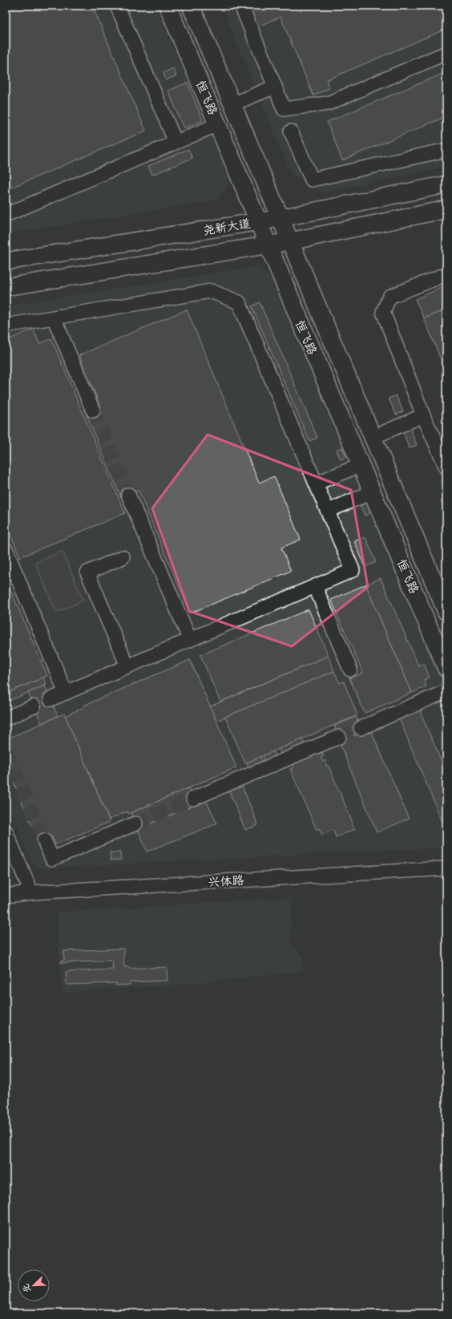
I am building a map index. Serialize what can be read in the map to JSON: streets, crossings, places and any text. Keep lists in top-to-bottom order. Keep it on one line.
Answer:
{"streets":{"main road":["恒飞路","尧新大道"],"street":["兴体路"]},"crossings":[["恒飞路","尧新大道"]],"north":"bottom left"}
